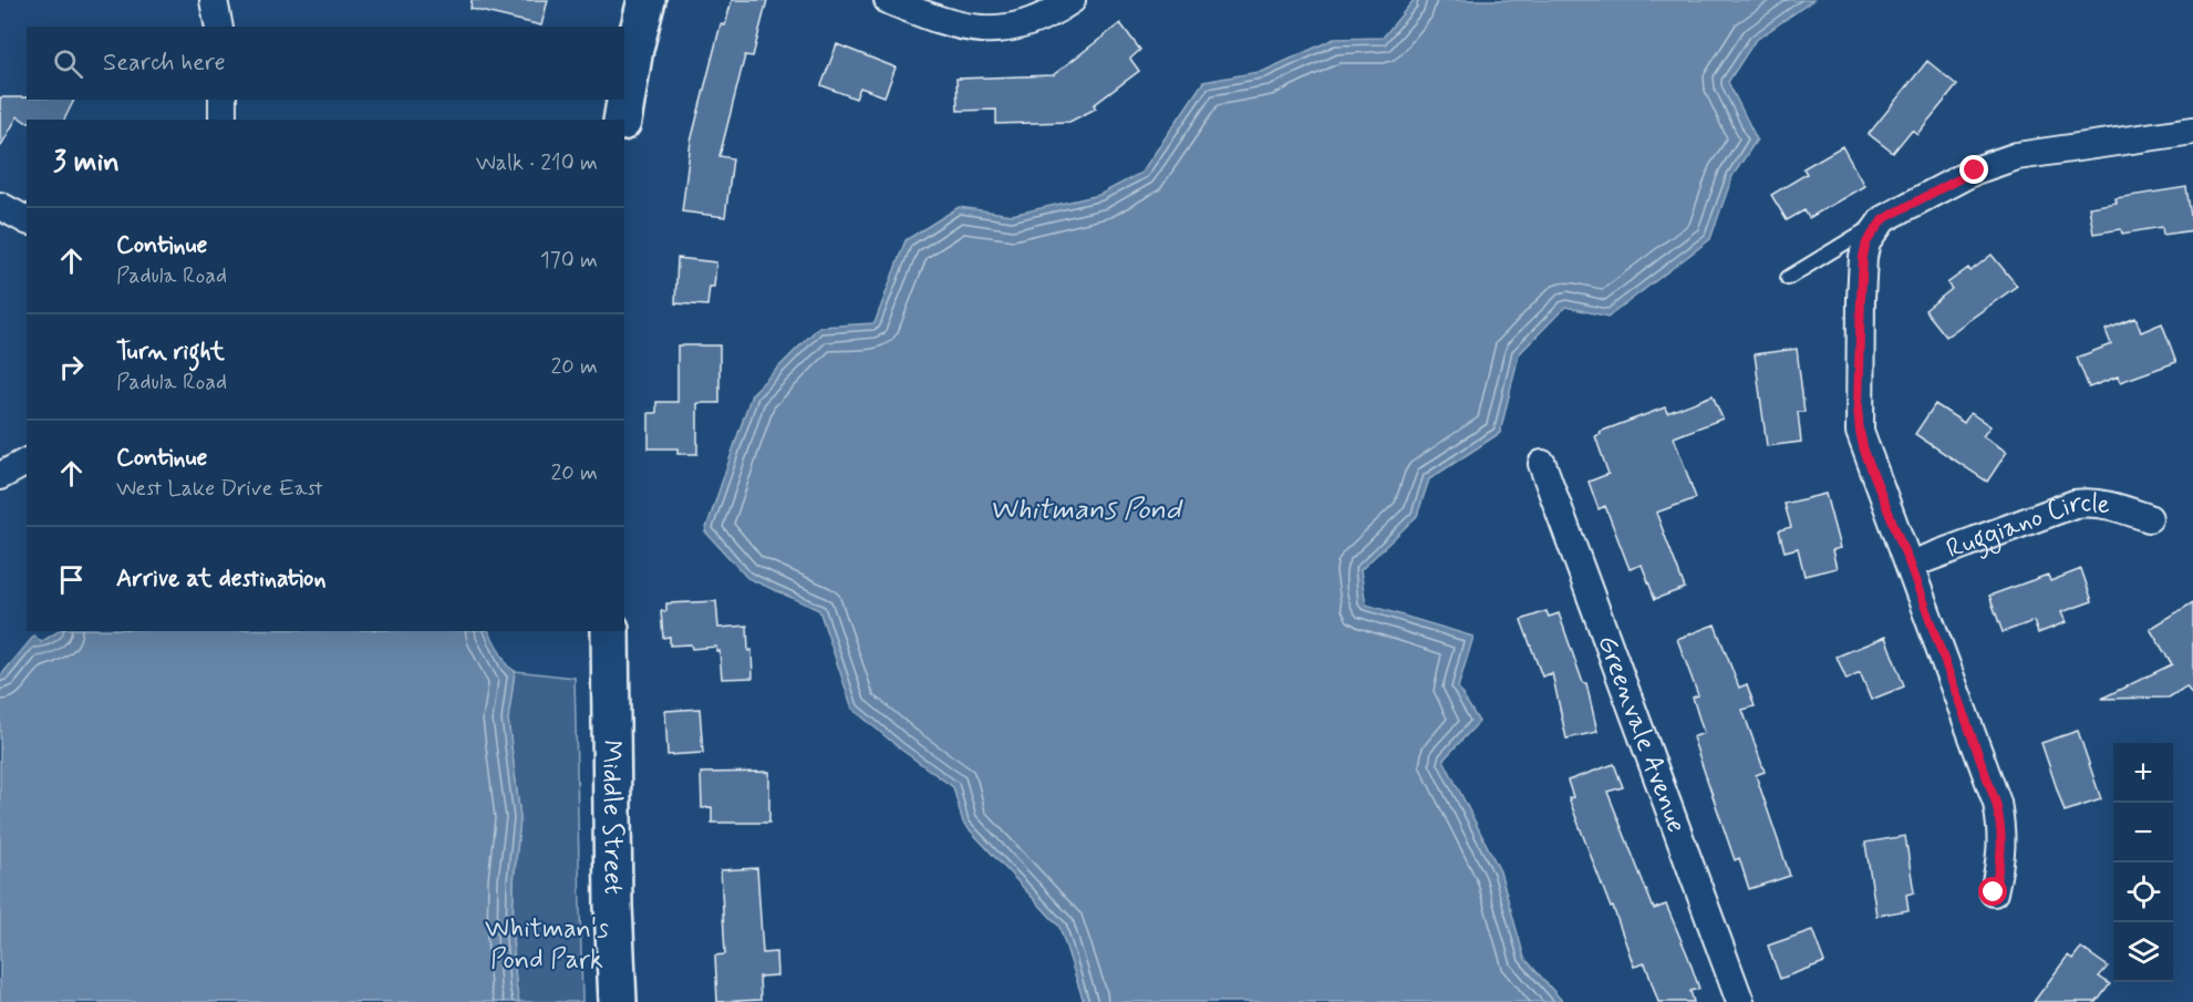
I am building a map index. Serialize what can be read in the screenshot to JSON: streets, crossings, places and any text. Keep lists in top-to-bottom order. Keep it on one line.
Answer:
{"streets":{"main road":["Middle Street"],"street":["Ruggiano Circle","Greenvale Avenue"]},"water":["Whitmans Pond"],"parks":["Whitman's Pond Park"],"page":{"search":"Search here","heading":["3 min","Walk · 210 m"],"list":[["Continue","Padula Road","170 m"],["Turn right","Padula Road","20 m"],["Continue","West Lake Drive East","20 m"],"Arrive at destination"],"map_buttons":["+","−"]}}
